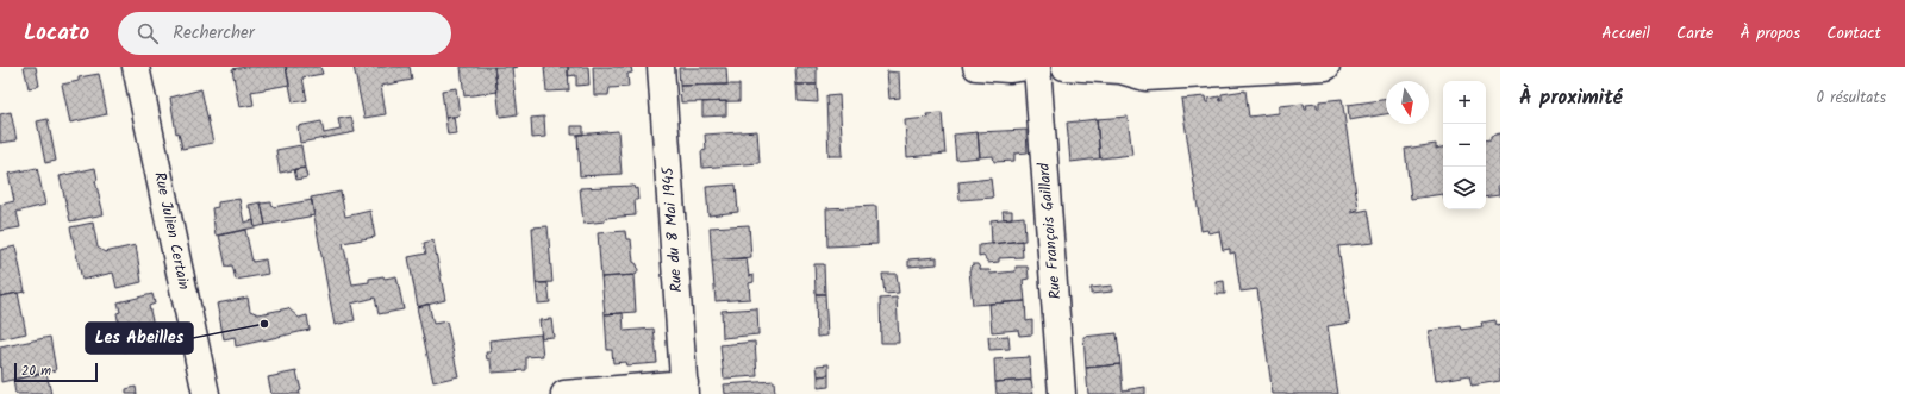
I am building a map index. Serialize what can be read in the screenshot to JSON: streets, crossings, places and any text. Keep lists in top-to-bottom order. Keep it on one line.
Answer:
{"streets":{"street":["Rue du 8 Mai 1945","Rue Julien Certain","Rue François Gaillard"]},"places":["Les Abeilles"],"scale_bar":"20 m","north":"bottom","page":{"header":"Locato","search":"Rechercher","nav":["Accueil","Carte","À propos","Contact"],"heading":["À proximité","0 résultats"],"map_buttons":["+","−"],"scale":"20 m"}}
